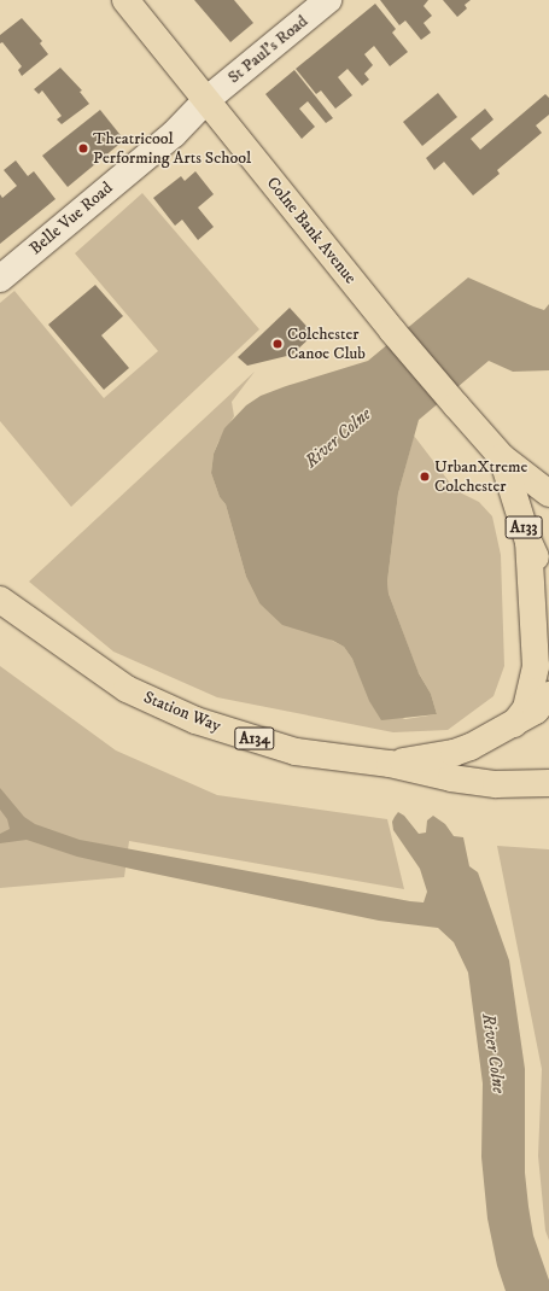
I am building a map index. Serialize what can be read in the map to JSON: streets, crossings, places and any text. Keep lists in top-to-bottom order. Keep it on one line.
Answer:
{"streets":{"main road":["Colne Bank Avenue","A133","Station Way","A134"],"street":["St Paul's Road","Belle Vue Road"]},"crossings":[["St Paul's Road","Belle Vue Road"],["St Paul's Road","Colne Bank Avenue"],["Belle Vue Road","Colne Bank Avenue"]],"water":["River Colne"],"places":["Theatricool Performing Arts School","Colchester Canoe Club","UrbanXtreme Colchester"]}
